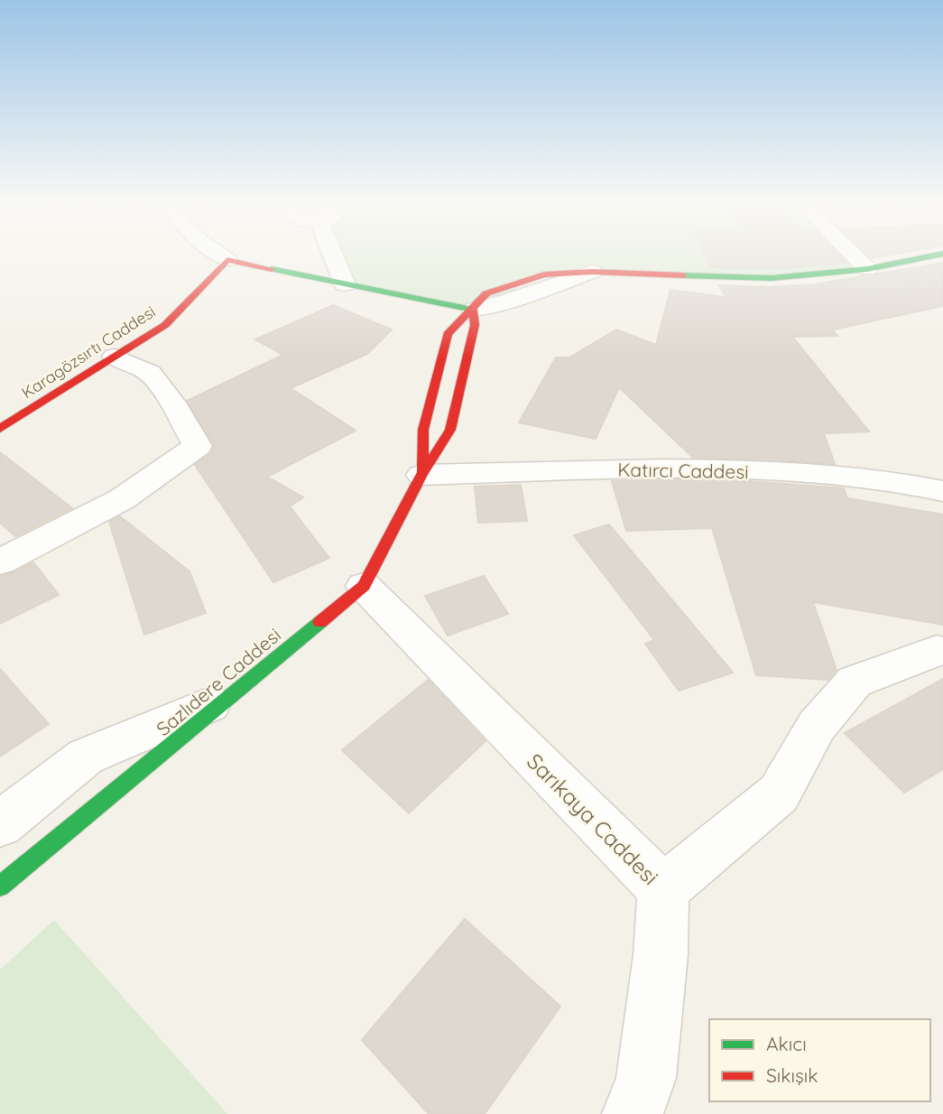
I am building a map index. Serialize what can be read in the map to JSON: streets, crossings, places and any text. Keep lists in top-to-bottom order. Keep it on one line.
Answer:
{"streets":{"street":["Karagözsırtı Caddesi","Katırcı Caddesi","Sazlıdere Caddesi","Sarıkaya Caddesi"]},"crossings":[["Katırcı Caddesi","Sazlıdere Caddesi"],["Sazlıdere Caddesi","Sarıkaya Caddesi"]],"legend":["Akıcı","Sıkışık"]}
